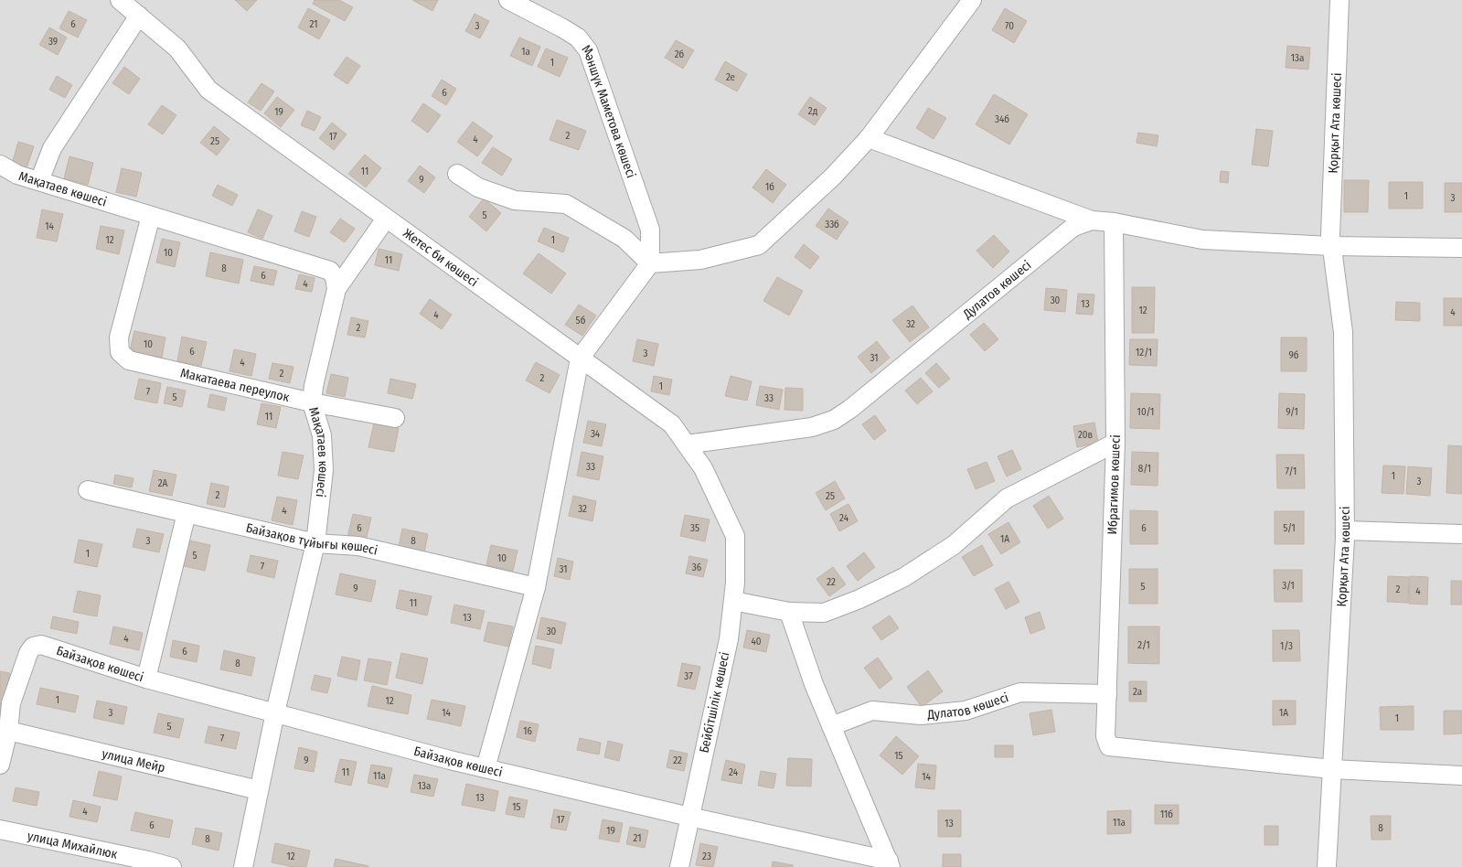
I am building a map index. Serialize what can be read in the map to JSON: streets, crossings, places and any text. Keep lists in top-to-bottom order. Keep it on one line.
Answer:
{"streets":{"street":["Мәншүк Маметова көшесі","Қорқыт Ата көшесі","Мақатаев көшесі","Жетес би көшесі","Дулатов көшесі","Макатаева переулок","Ибрагимов көшесі","Байзақов тұйығы көшесі","Байзақов көшесі","Бейбітшілік көшесі","улица Мейр","улица Михайлюк"]},"crossings":[["Қорқыт Ата көшесі","Дулатов көшесі"],["Қорқыт Ата көшесі","Ибрагимов көшесі"],["Мақатаев көшесі","Макатаева переулок"],["Мақатаев көшесі","Байзақов тұйығы көшесі"],["Мақатаев көшесі","Байзақов көшесі"],["Мақатаев көшесі","улица Мейр"],["Жетес би көшесі","Дулатов көшесі"],["Жетес би көшесі","Бейбітшілік көшесі"],["Дулатов көшесі","Ибрагимов көшесі"],["Байзақов көшесі","Бейбітшілік көшесі"],["Байзақов көшесі","улица Мейр"]],"house_numbers":["6","21","3","70","39","1а","2б","13а","1","2е","6","2д","19","34б","2","17","4","25","11","9","1б","1","3","5","33б","14","12","1","10","11","8","6","4","30","13","12","4","4","5б","32","2","10","6","12/1","3","9б","31","4","2","2","1","7","5","33","10/1","9/1","11","34","20в","33","8/1","7/1","1","3","2А","2","25","32","4","24","6","35","6","5/1","1А","3","8","1","5","10","7","36","31","22","3/1","5","9","2","4","11","13","30","4","40","2/1","1/3","6","8","37","2а","1","12","3","14","1А","1","5","16","7","15","9","22","11","24","11а","14","13а","13","15","4","11б","17","11а","13","6","8","19","21","8","12","23"]}
